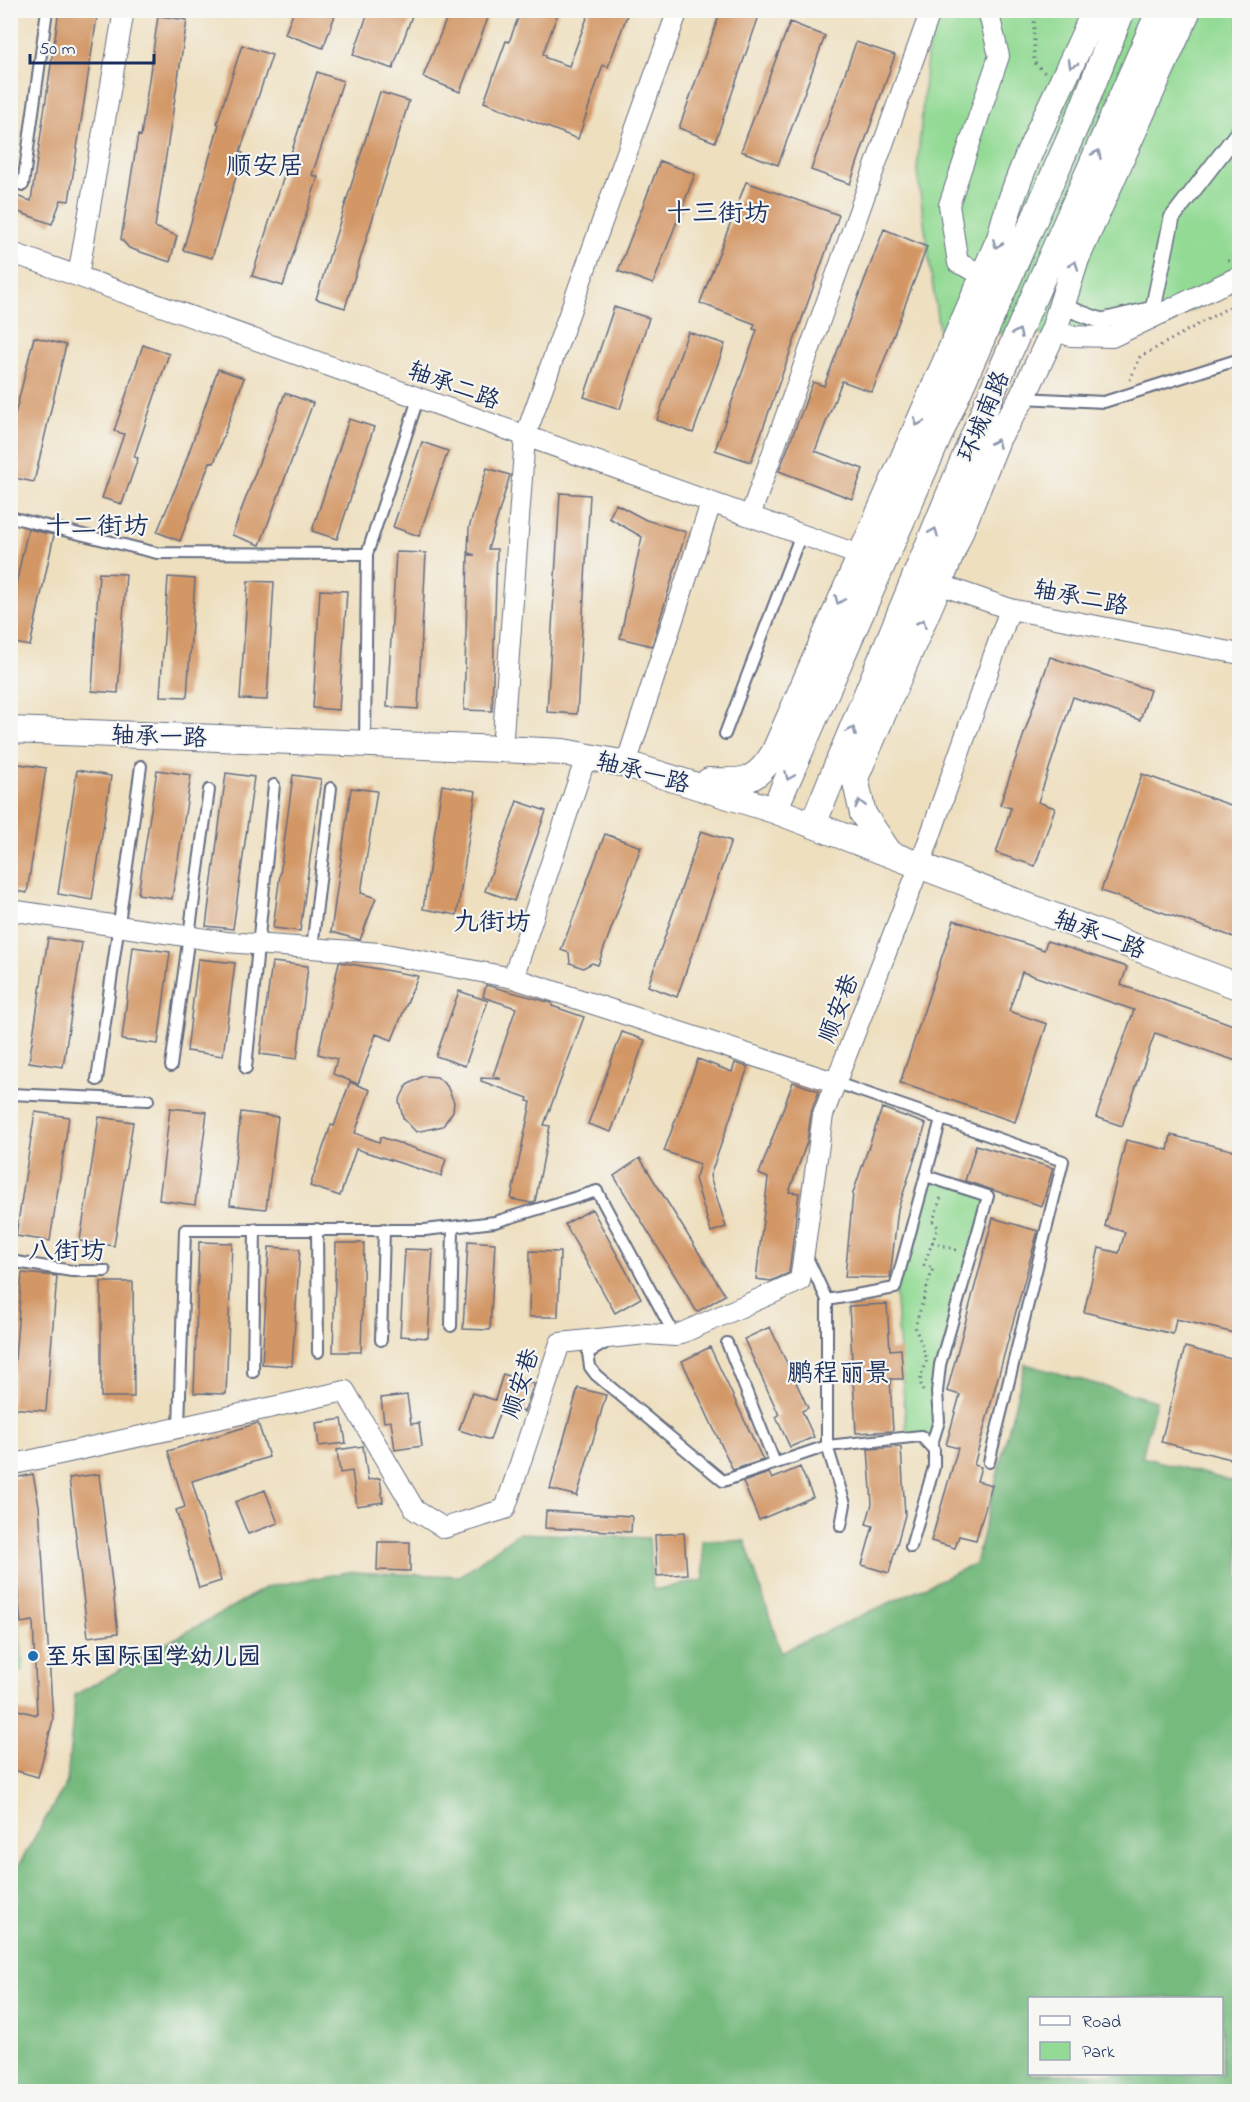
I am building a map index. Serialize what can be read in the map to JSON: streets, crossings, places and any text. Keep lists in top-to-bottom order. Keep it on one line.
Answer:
{"streets":{"street":["轴承二路","环城南路","轴承一路","顺安巷"]},"crossings":[["轴承二路","环城南路"],["轴承二路","顺安巷"],["环城南路","轴承一路"],["轴承一路","顺安巷"]],"districts":["顺安居","十三街坊","十二街坊","九街坊","八街坊","鹏程丽景"],"places":["至乐国际国学幼儿园"],"legend":["Road","Park"],"scale_bar":"50 m"}
